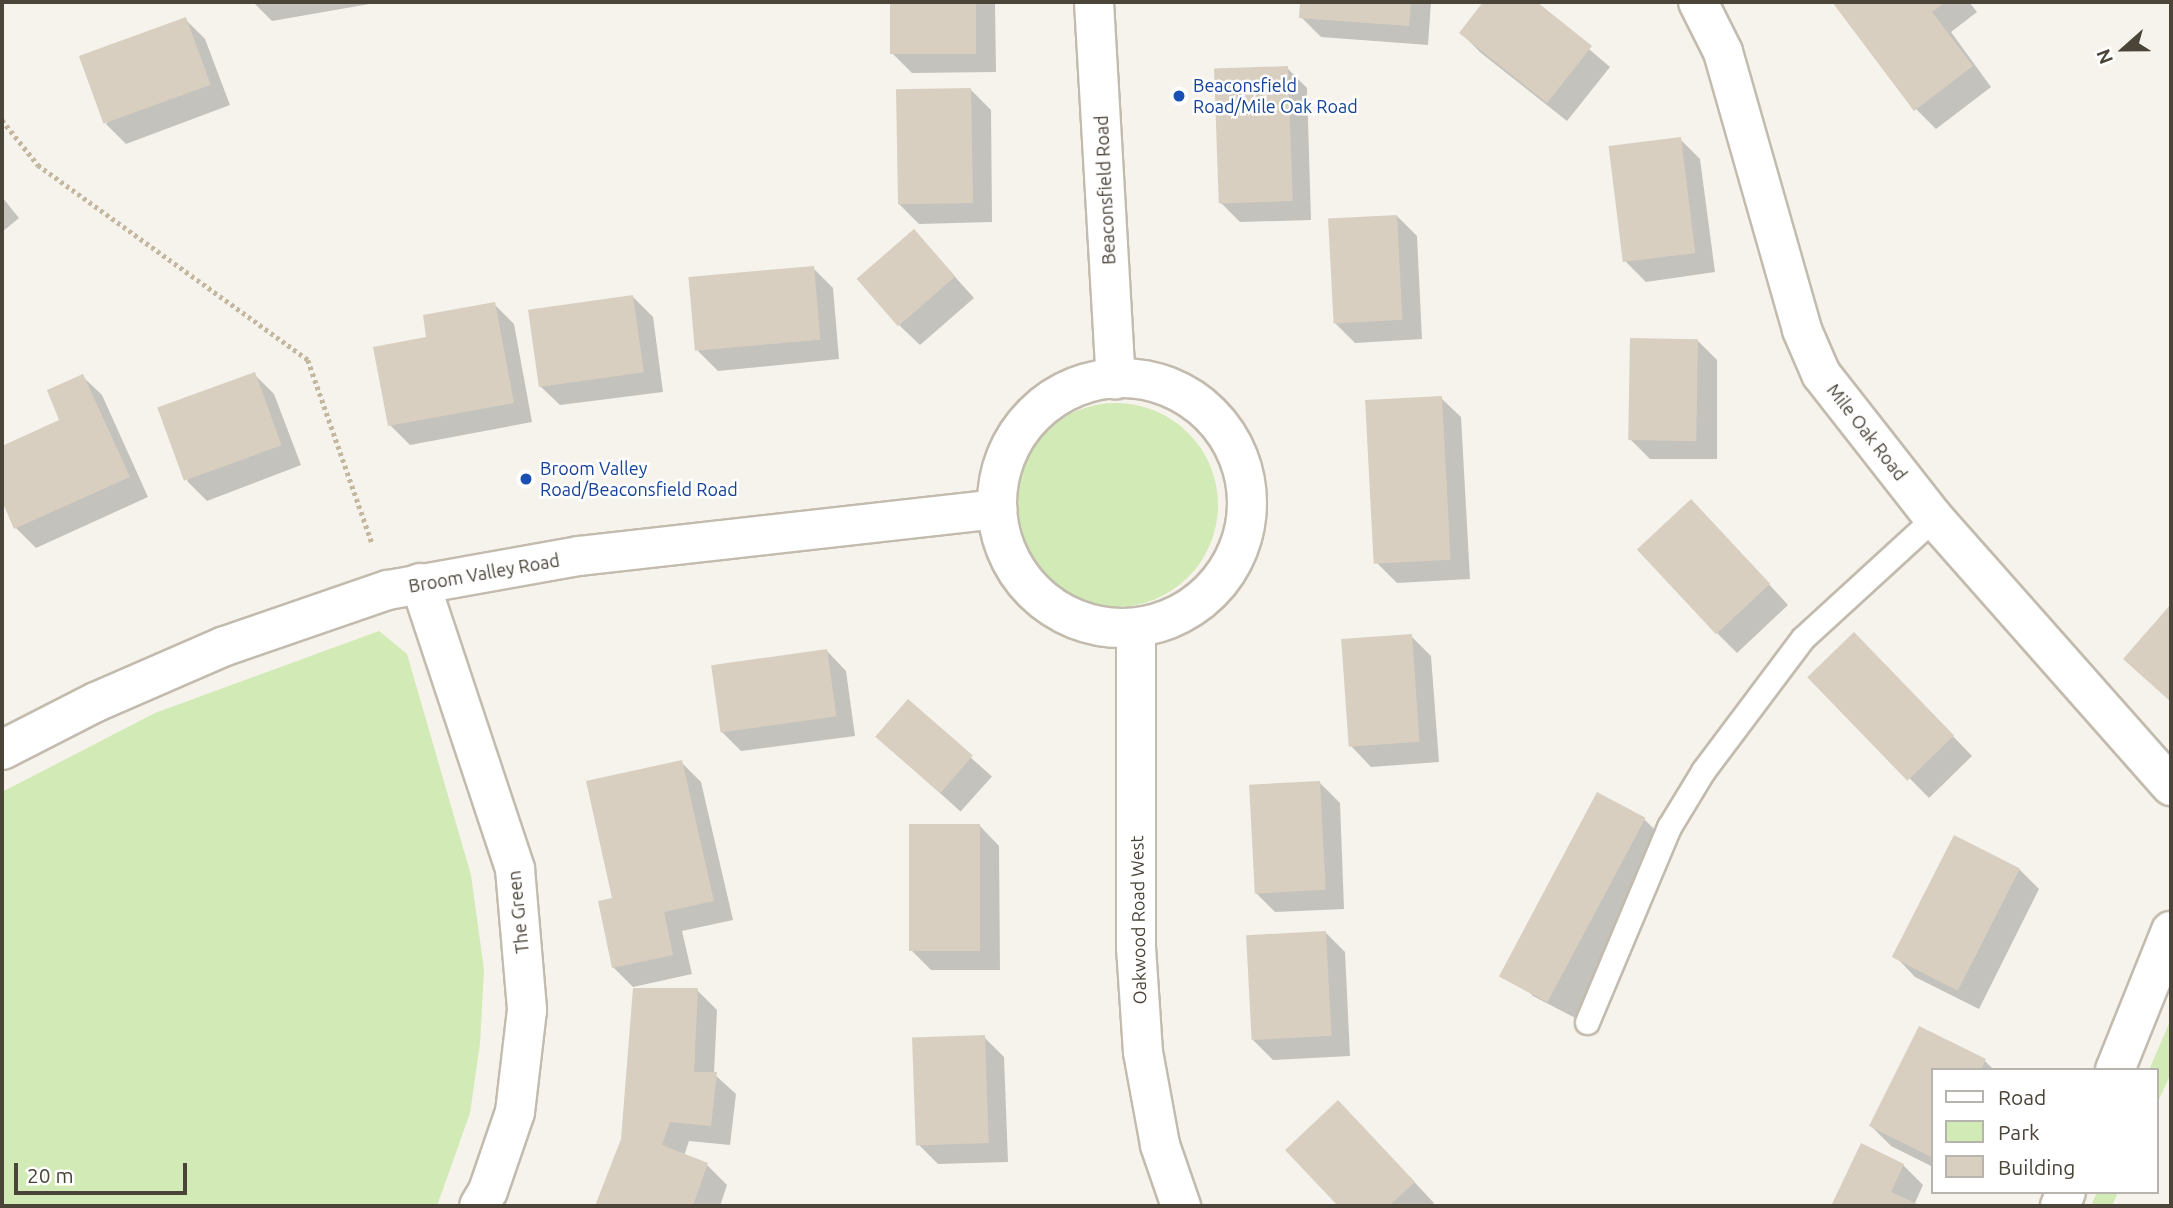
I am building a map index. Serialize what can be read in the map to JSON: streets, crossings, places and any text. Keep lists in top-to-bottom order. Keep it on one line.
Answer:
{"streets":{"street":["Beaconsfield Road","Mile Oak Road","Broom Valley Road","The Green","Oakwood Road West"]},"crossings":[["Broom Valley Road","The Green"]],"places":["Beaconsfield Road/Mile Oak Road","Broom Valley Road/Beaconsfield Road"],"legend":["Road","Park","Building"],"scale_bar":"20 m","north":"left"}
